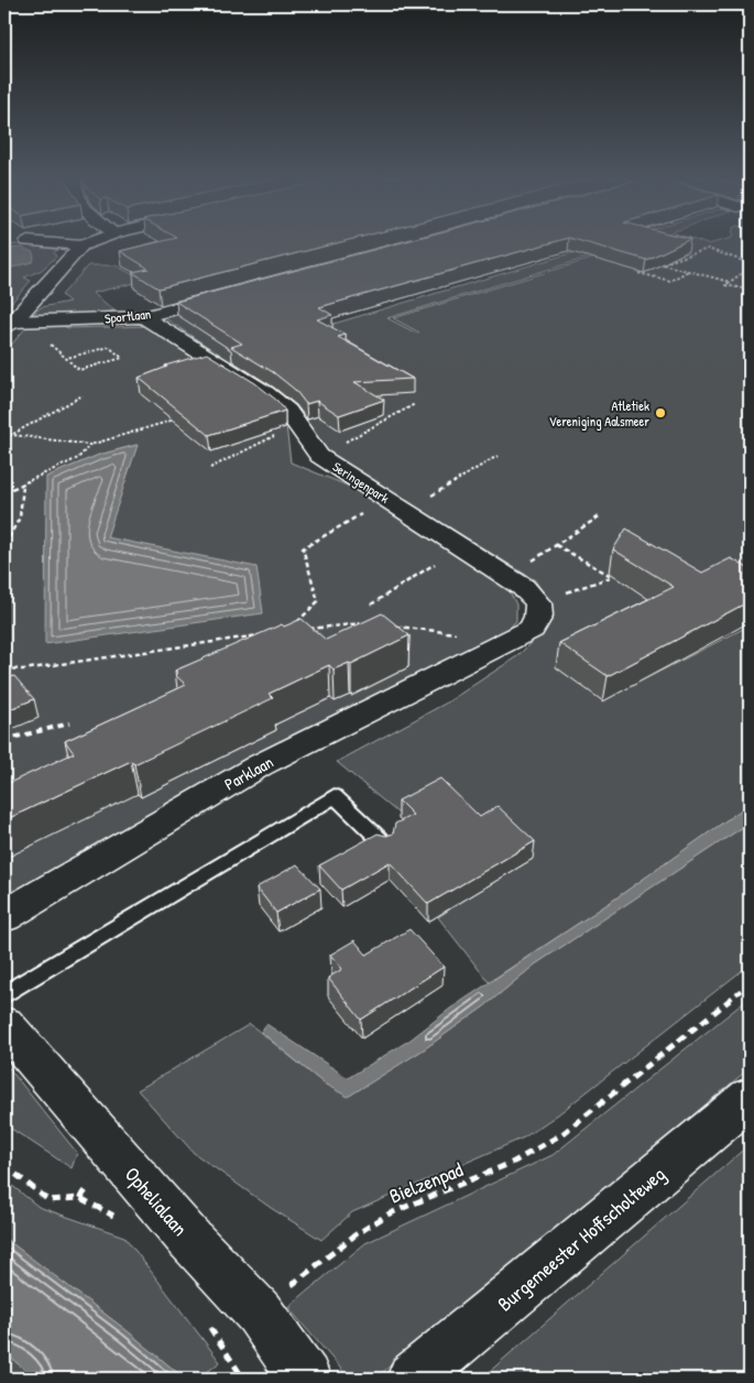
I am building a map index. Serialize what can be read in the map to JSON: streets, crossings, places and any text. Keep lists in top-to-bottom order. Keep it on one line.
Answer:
{"streets":{"street":["Sportlaan","Seringenpark","Parklaan","Ophelialaan","Burgemeester Hoffscholteweg"],"path":["Bielzenpad"]},"crossings":[["Sportlaan","Seringenpark"],["Bielzenpad","Ophelialaan"]],"places":["Atletiek Vereniging Aalsmeer"]}
